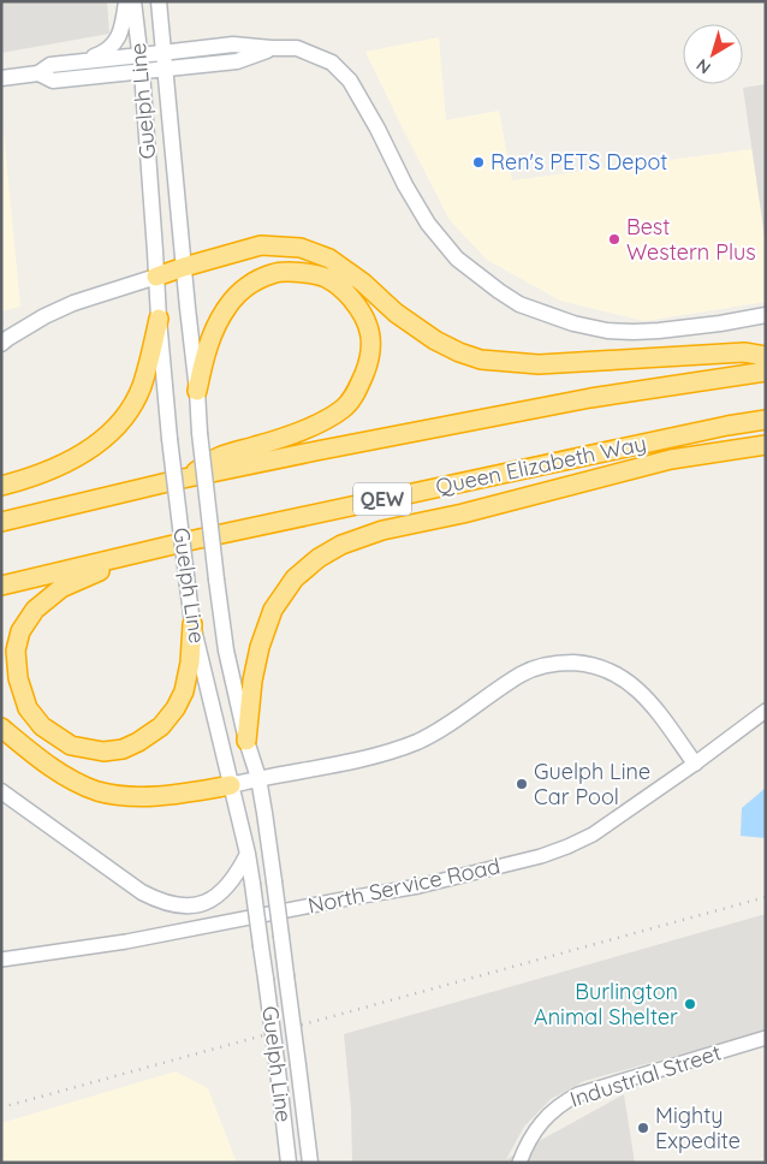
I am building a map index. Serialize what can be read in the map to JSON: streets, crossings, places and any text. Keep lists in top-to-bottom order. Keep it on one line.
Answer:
{"streets":{"highway":["Queen Elizabeth Way","QEW"],"main road":["Guelph Line"],"street":["North Service Road","Industrial Street"]},"places":["Ren's PETS Depot","Best Western Plus","Guelph Line Car Pool","Burlington Animal Shelter","Mighty Expedite"],"north":"bottom left"}
